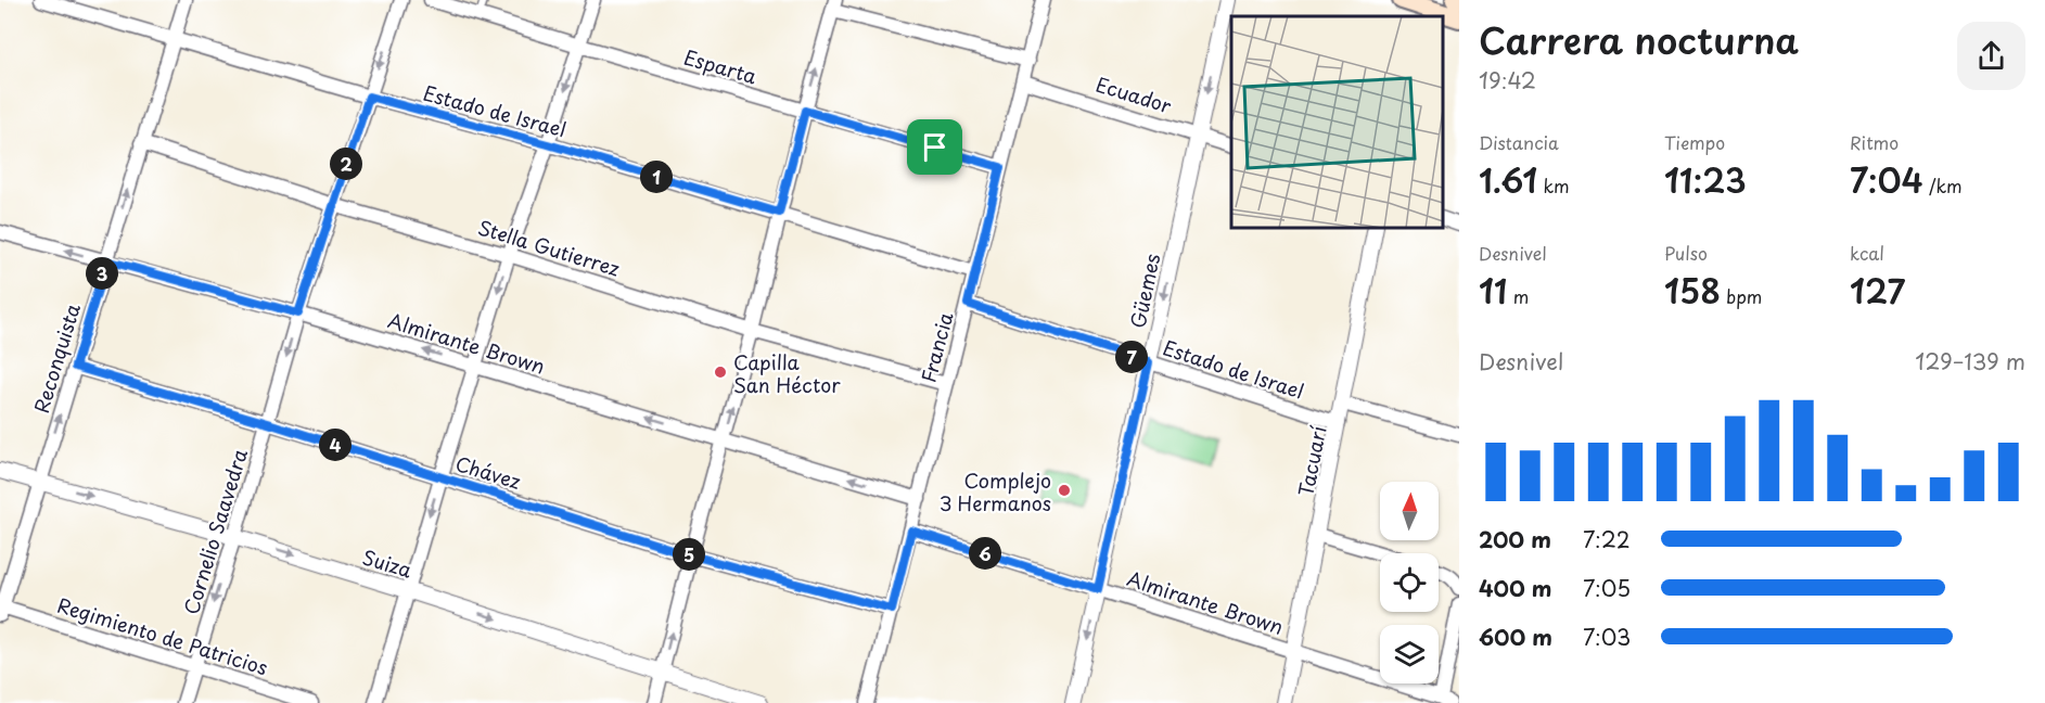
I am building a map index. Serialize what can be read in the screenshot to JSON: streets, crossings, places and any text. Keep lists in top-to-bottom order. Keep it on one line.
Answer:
{"streets":{"street":["Esparta","Ecuador","Estado de Israel","Stella Gutierrez","Güemes","Almirante Brown","Francia","Reconquista","Tacuarí","Chávez","Cornelio Saavedra","Suiza","Regimiento de Patricios"]},"crossings":[["Esparta","Francia"],["Ecuador","Güemes"],["Ecuador","Francia"],["Estado de Israel","Güemes"],["Estado de Israel","Francia"],["Estado de Israel","Reconquista"],["Estado de Israel","Tacuarí"],["Estado de Israel","Cornelio Saavedra"],["Stella Gutierrez","Francia"],["Stella Gutierrez","Reconquista"],["Stella Gutierrez","Cornelio Saavedra"],["Güemes","Almirante Brown"],["Almirante Brown","Francia"],["Almirante Brown","Reconquista"],["Almirante Brown","Tacuarí"],["Almirante Brown","Cornelio Saavedra"],["Francia","Chávez"],["Reconquista","Chávez"],["Reconquista","Suiza"],["Reconquista","Regimiento de Patricios"],["Chávez","Cornelio Saavedra"],["Cornelio Saavedra","Suiza"],["Cornelio Saavedra","Regimiento de Patricios"]],"one_way":["Güemes","Almirante Brown","Reconquista","Cornelio Saavedra","Suiza"],"places":["Capilla San Héctor","Complejo 3 Hermanos"],"north":"top","page":{"heading":["Carrera nocturna","19:42"],"stats":[["Distancia","1.61 km"],["Tiempo","11:23"],["Ritmo","7:04 /km"],["Desnivel","11 m"],["Pulso","158 bpm"],["kcal","127"]],"pins":["2","1","3","7","4","6","5"],"chart":["Desnivel","129–139 m"],"list":[{"name":"200 m","note":"7:22"},{"name":"400 m","note":"7:05"},{"name":"600 m","note":"7:03"}]}}
